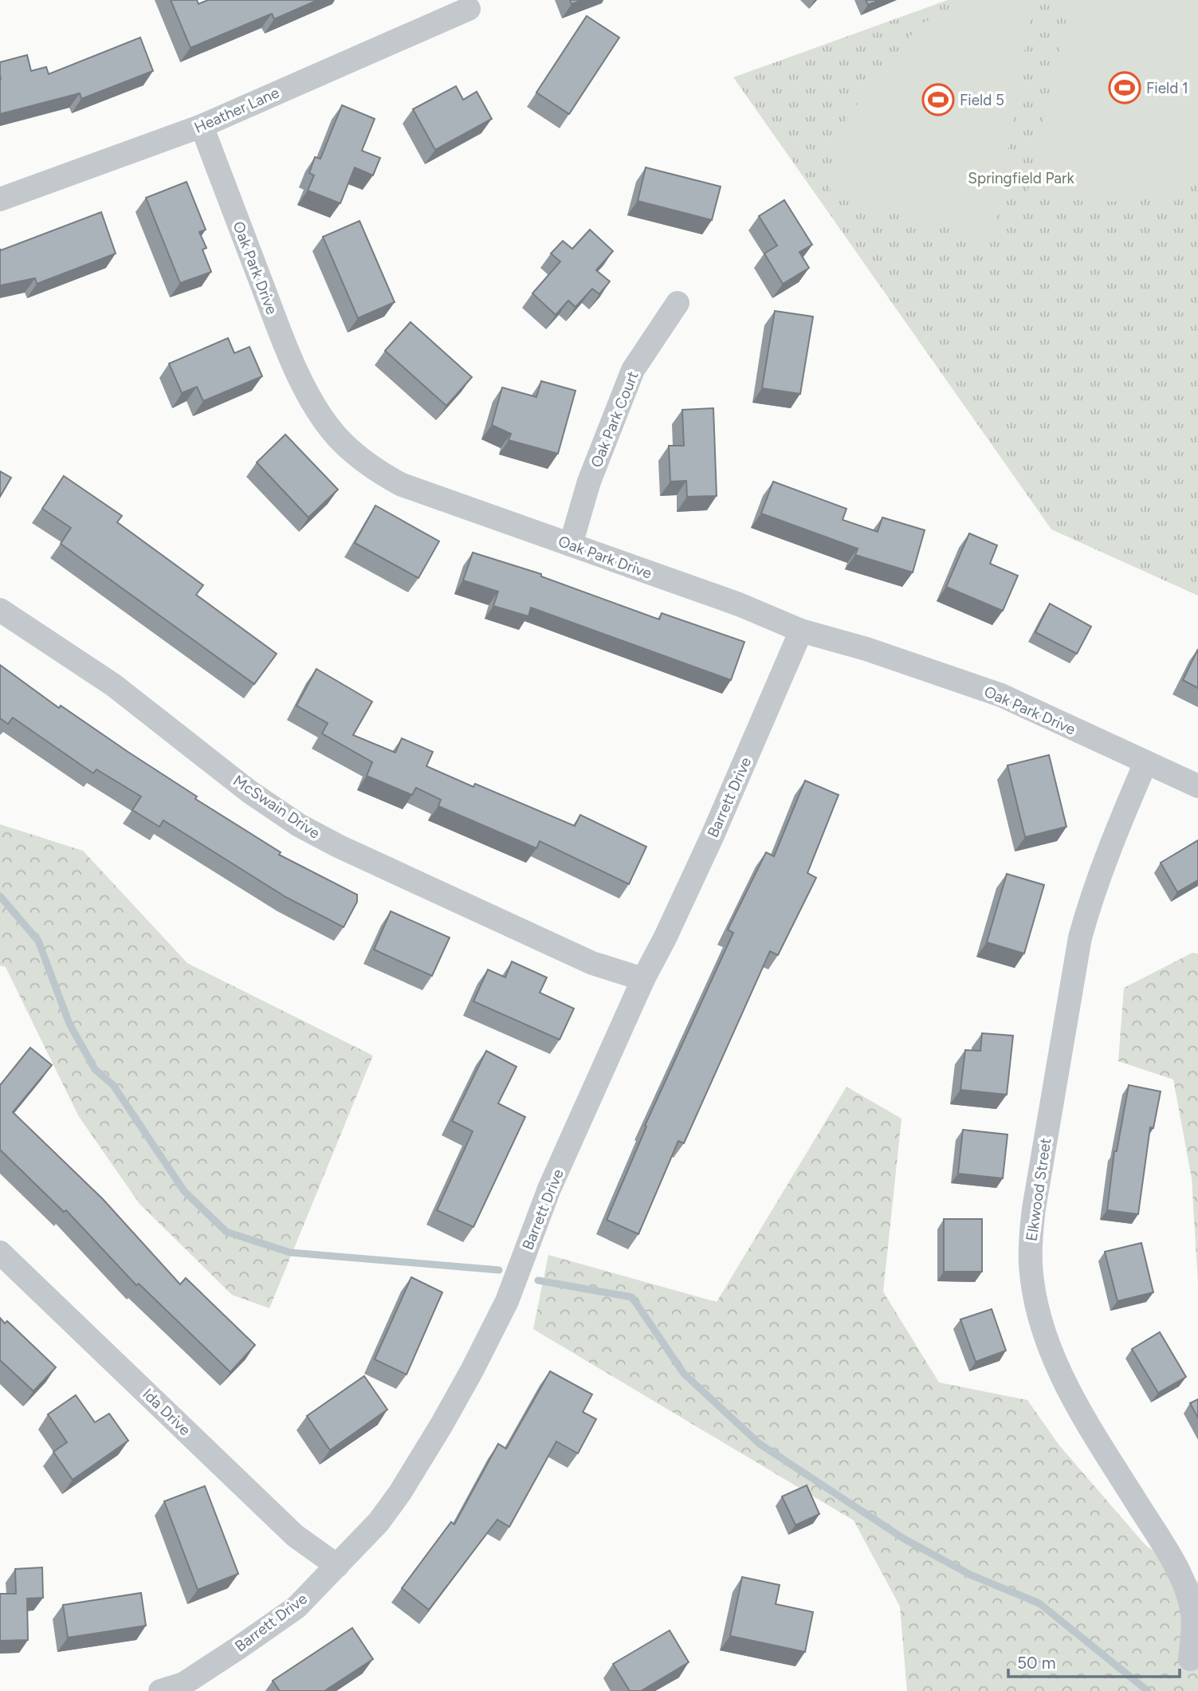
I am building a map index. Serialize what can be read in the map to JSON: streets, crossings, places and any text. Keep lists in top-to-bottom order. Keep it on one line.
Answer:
{"streets":{"street":["Heather Lane","Oak Park Drive","Oak Park Court","Barrett Drive","McSwain Drive","Elkwood Street","Ida Drive"]},"crossings":[["Heather Lane","Oak Park Drive"],["Oak Park Drive","Oak Park Court"],["Oak Park Drive","Barrett Drive"],["Oak Park Drive","Elkwood Street"],["Barrett Drive","McSwain Drive"],["Barrett Drive","Ida Drive"]],"parks":["Springfield Park"],"places":{"sports":["Field 1","Field 5"]},"scale_bar":"50 m"}
